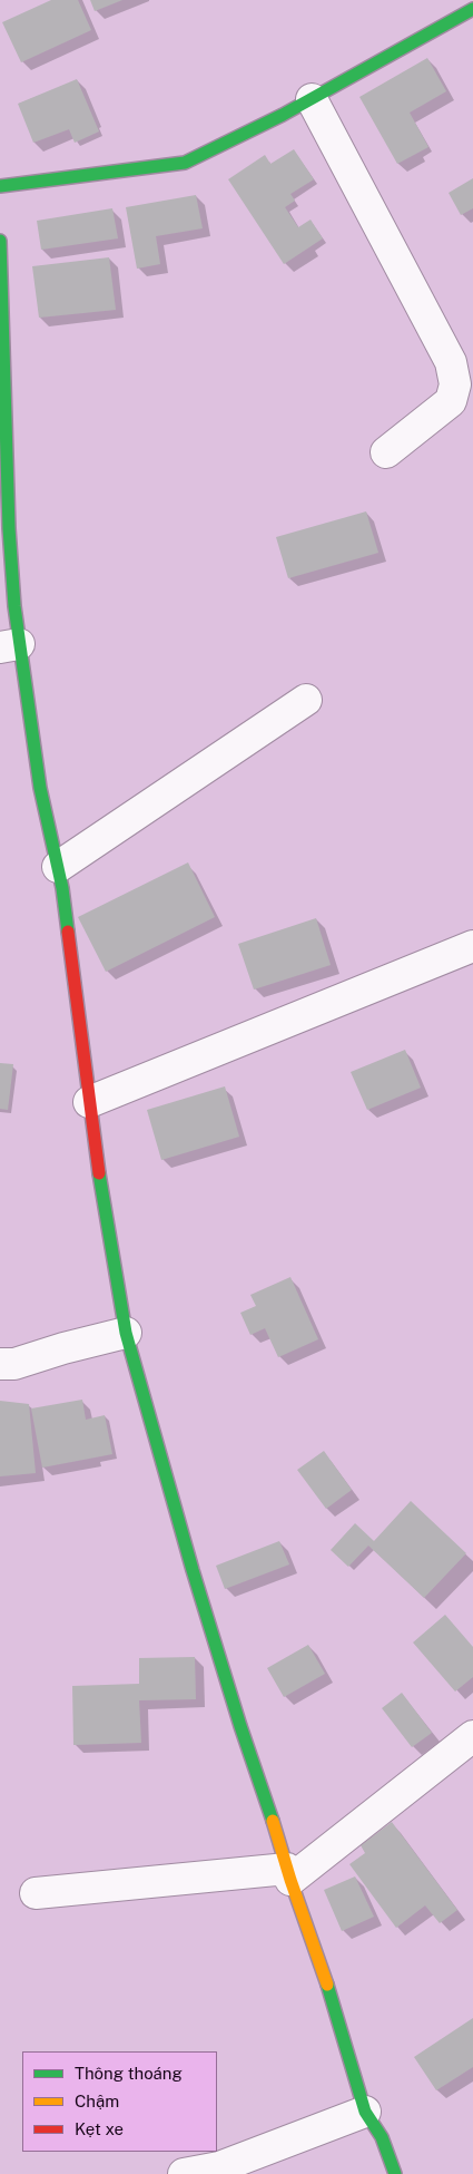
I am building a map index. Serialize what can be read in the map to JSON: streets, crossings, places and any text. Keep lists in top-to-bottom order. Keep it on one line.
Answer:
{"legend":["Thông thoáng","Chậm","Kẹt xe"]}
